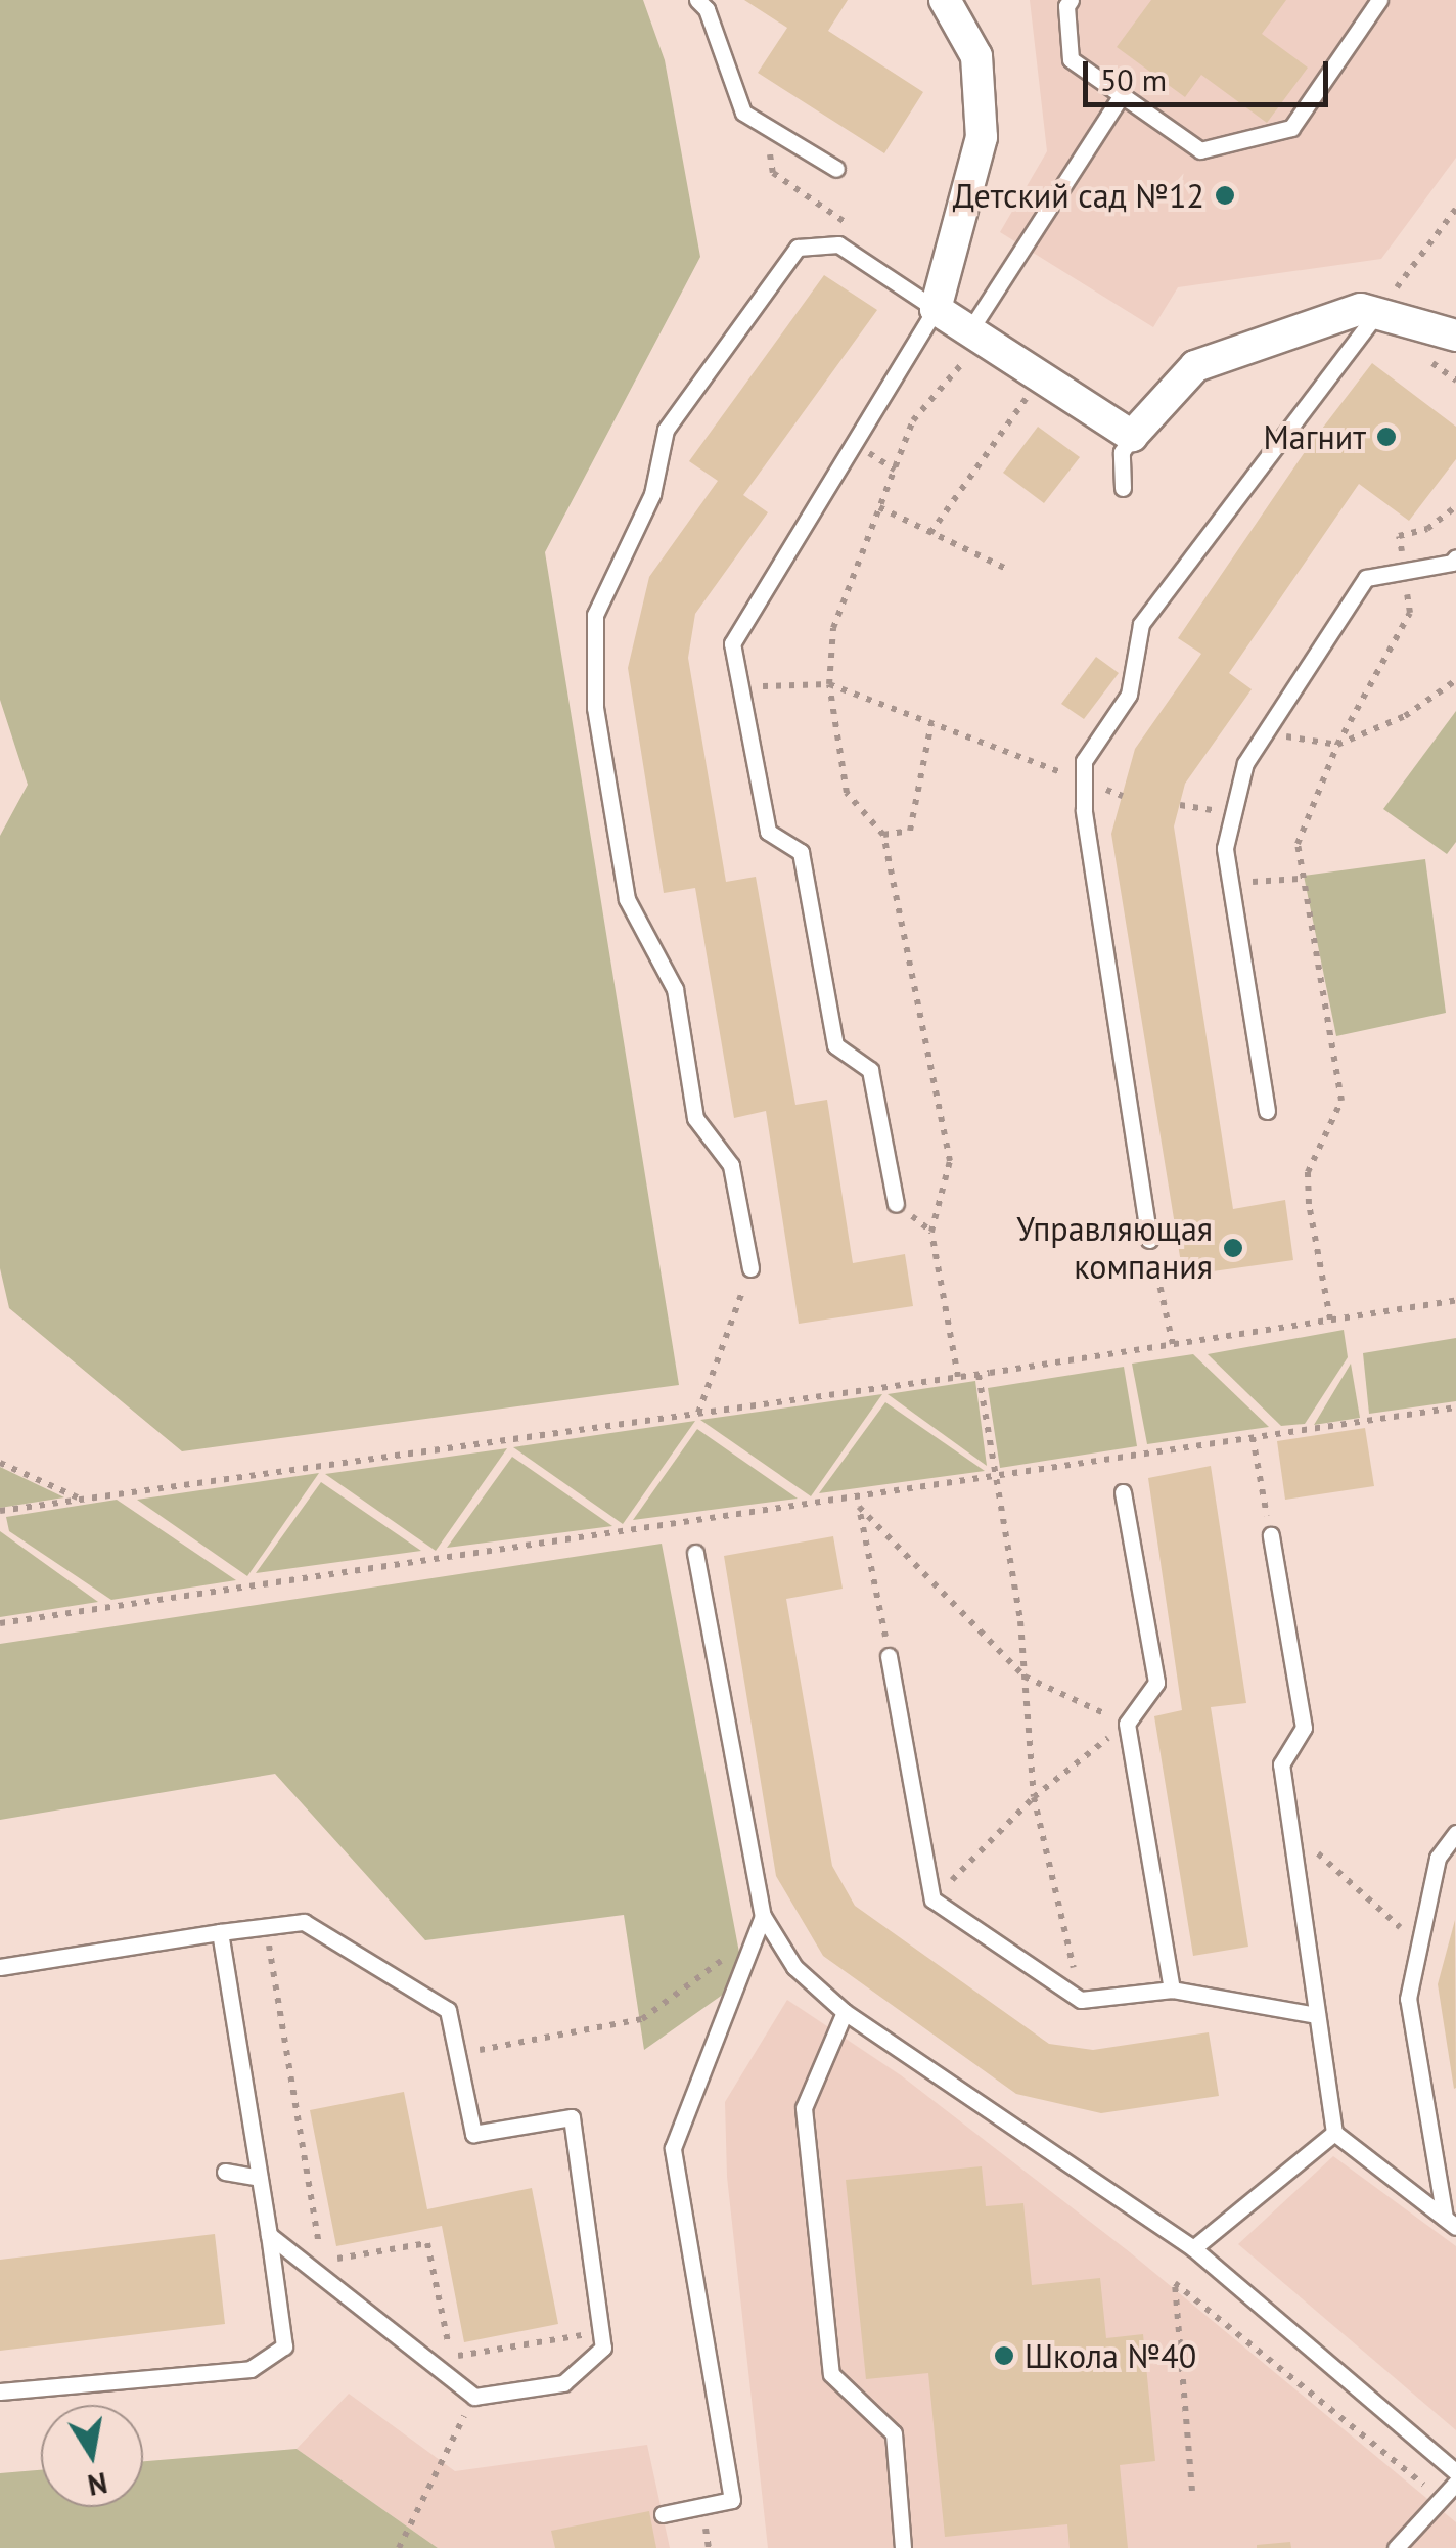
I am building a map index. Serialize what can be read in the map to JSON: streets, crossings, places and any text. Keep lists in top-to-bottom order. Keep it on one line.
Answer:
{"places":["Детский сад №12","Магнит","Управляющая компания","Школа №40"],"scale_bar":"50 m","north":"bottom"}
